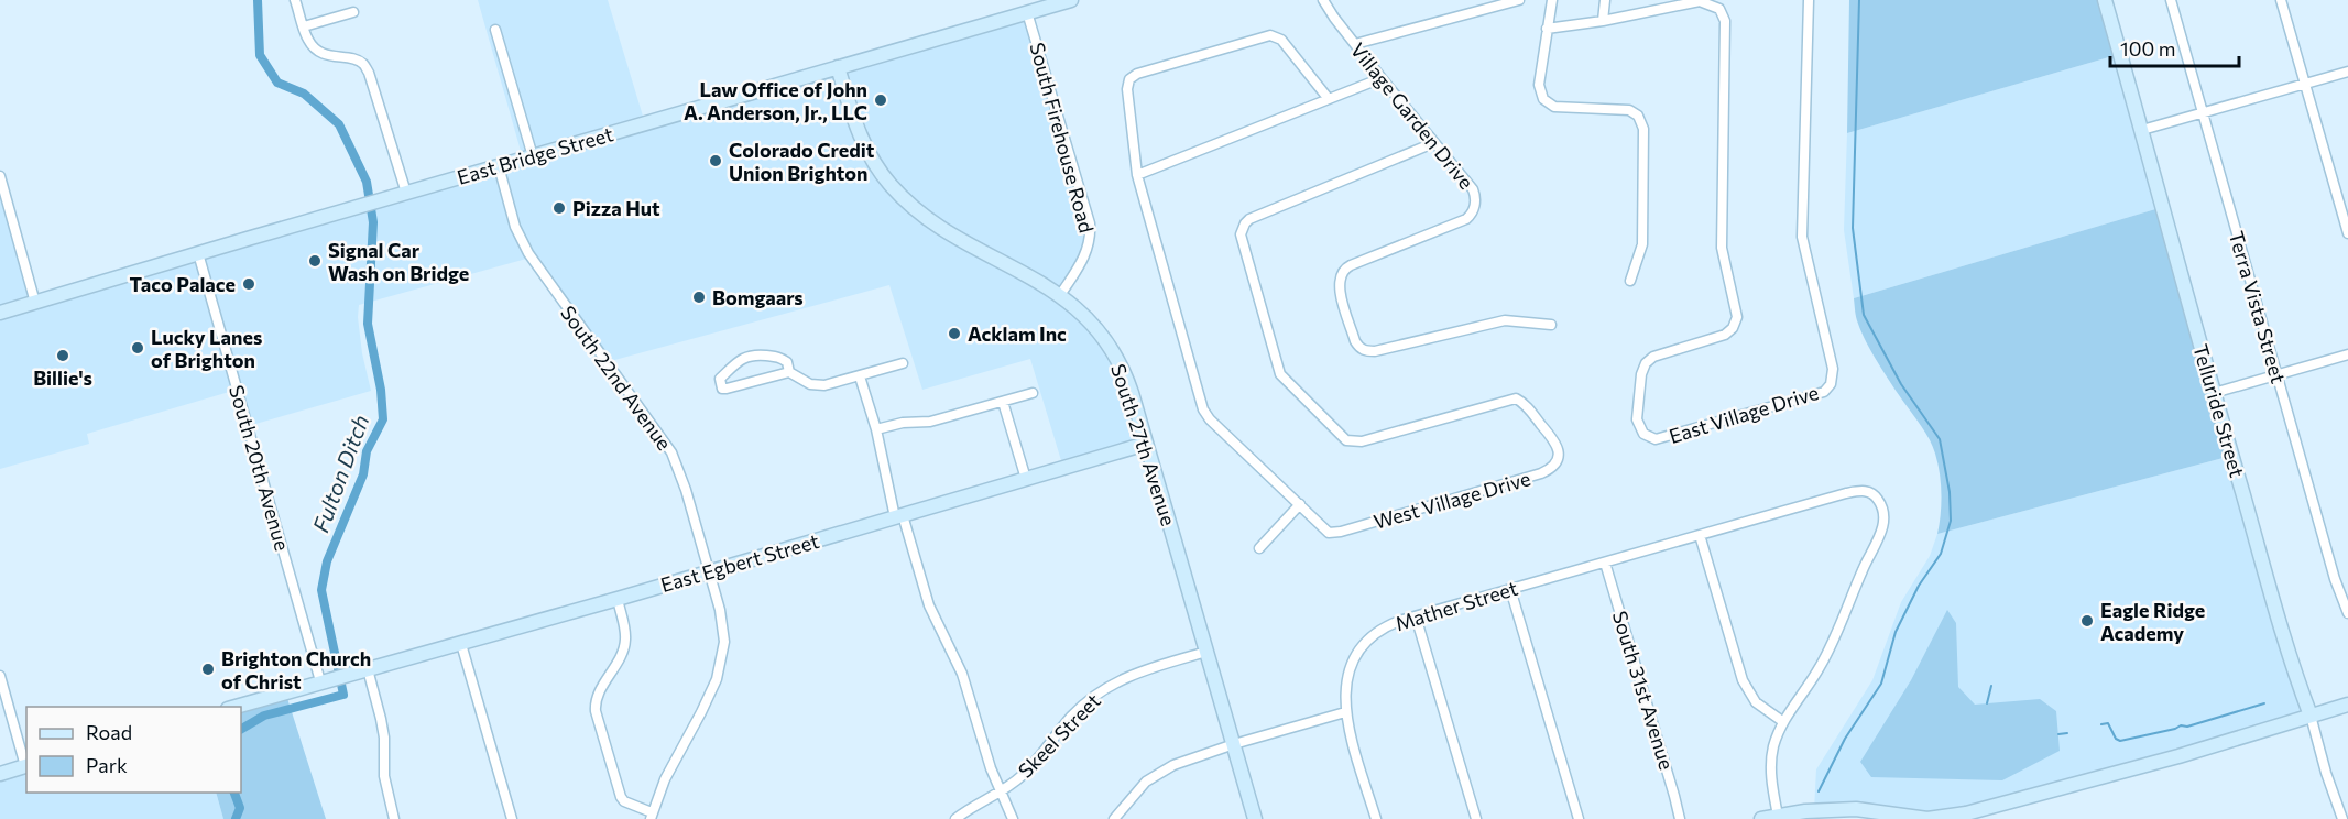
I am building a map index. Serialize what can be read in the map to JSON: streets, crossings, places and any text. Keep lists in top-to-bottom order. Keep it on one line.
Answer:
{"streets":{"street":["Village Garden Drive","South Firehouse Road","East Bridge Street","Terra Vista Street","South 22nd Avenue","Telluride Street","East Village Drive","South 27th Avenue","South 20th Avenue","West Village Drive","East Egbert Street","Mather Street","South 31st Avenue","Skeel Street"]},"crossings":[["Village Garden Drive","West Village Drive"],["South Firehouse Road","East Bridge Street"],["South Firehouse Road","South 27th Avenue"],["East Bridge Street","South 22nd Avenue"],["East Bridge Street","South 27th Avenue"],["East Bridge Street","South 20th Avenue"],["South 22nd Avenue","East Egbert Street"],["South 27th Avenue","East Egbert Street"],["South 27th Avenue","Skeel Street"],["South 20th Avenue","East Egbert Street"],["Mather Street","South 31st Avenue"]],"water":["Fulton Ditch"],"places":["Law Office of John A. Anderson, Jr., LLC","Colorado Credit Union Brighton","Pizza Hut","Signal Car Wash on Bridge","Taco Palace","Bomgaars","Acklam Inc","Lucky Lanes of Brighton","Billie's","Eagle Ridge Academy","Brighton Church of Christ"],"legend":["Road","Park"],"scale_bar":"100 m"}
